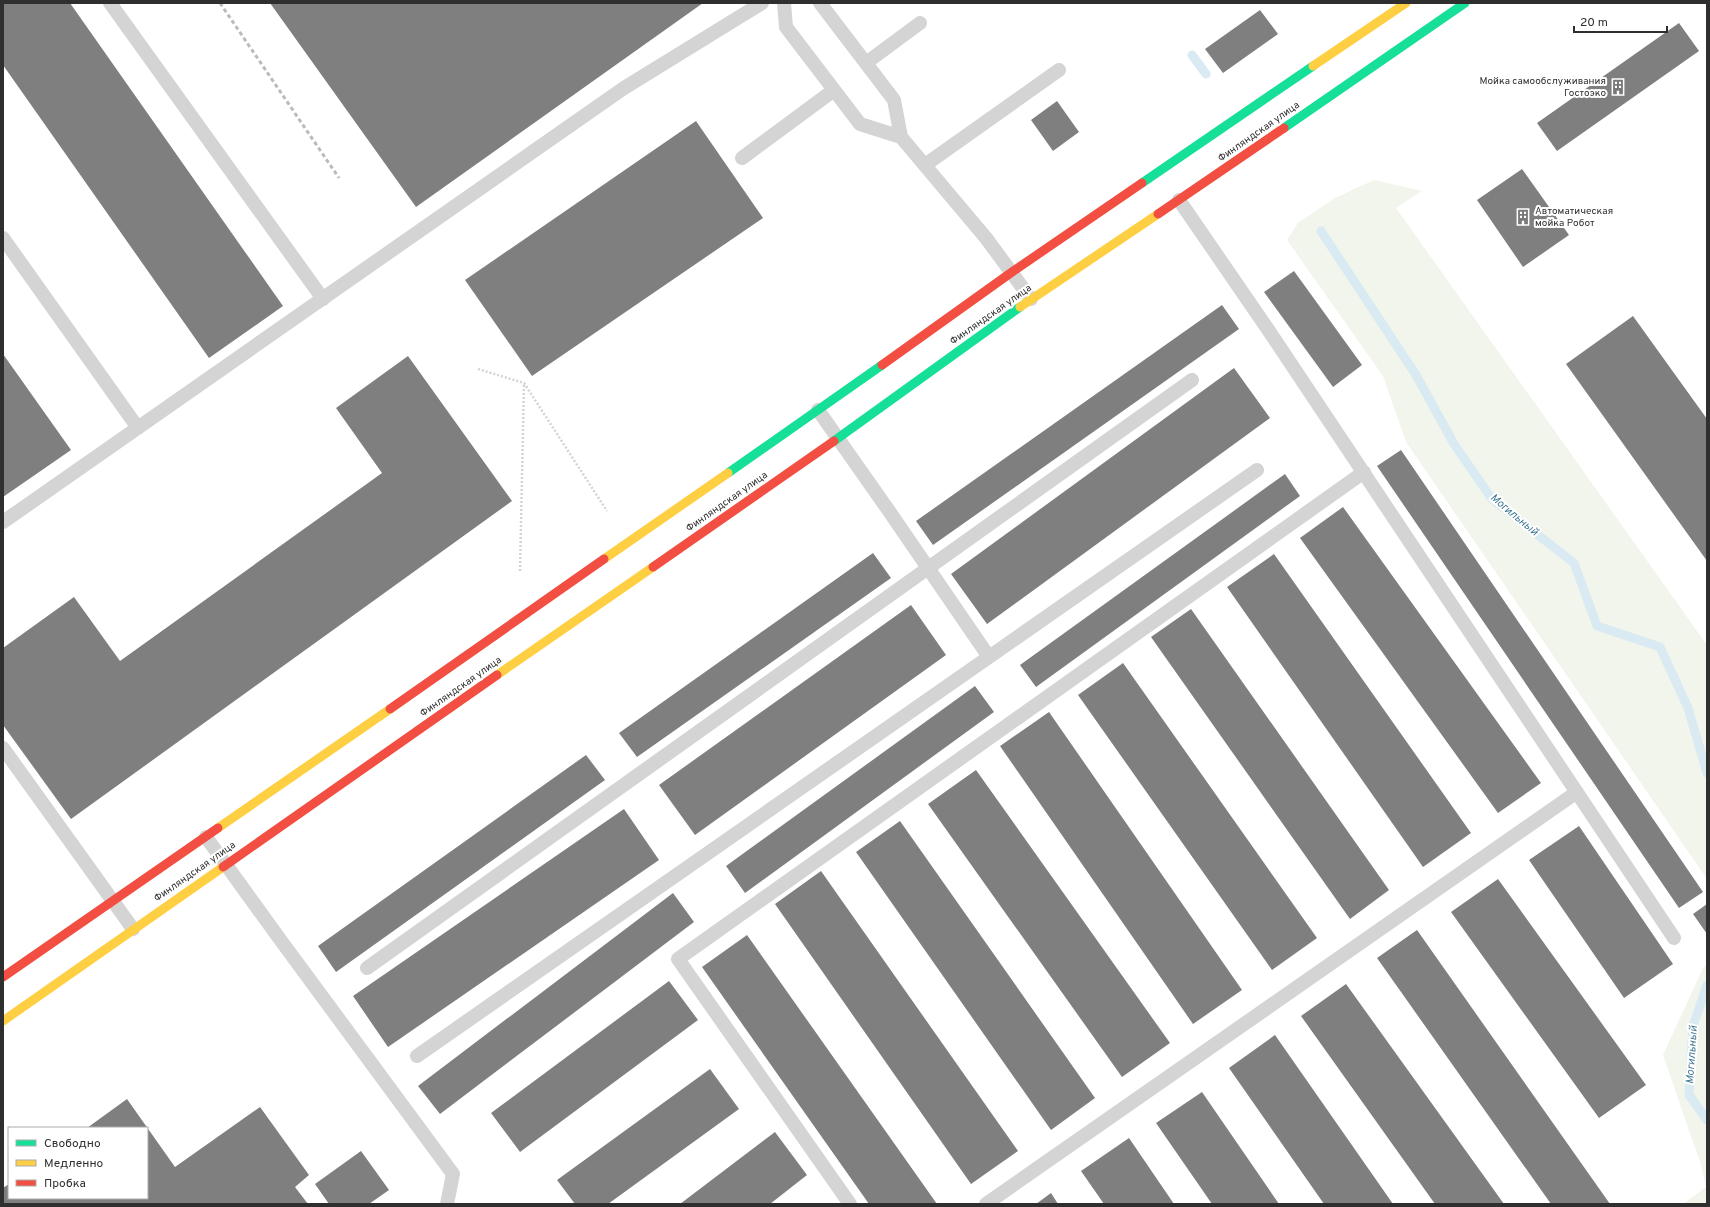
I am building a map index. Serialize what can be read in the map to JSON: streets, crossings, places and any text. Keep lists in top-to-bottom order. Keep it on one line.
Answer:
{"streets":{"street":["Финляндская улица"]},"water":["Могильный"],"places":{"building":["Мойка самообслуживания Гостоэко","Автоматическая мойка Робот"]},"legend":["Свободно","Медленно","Пробка"],"scale_bar":"20 m"}
